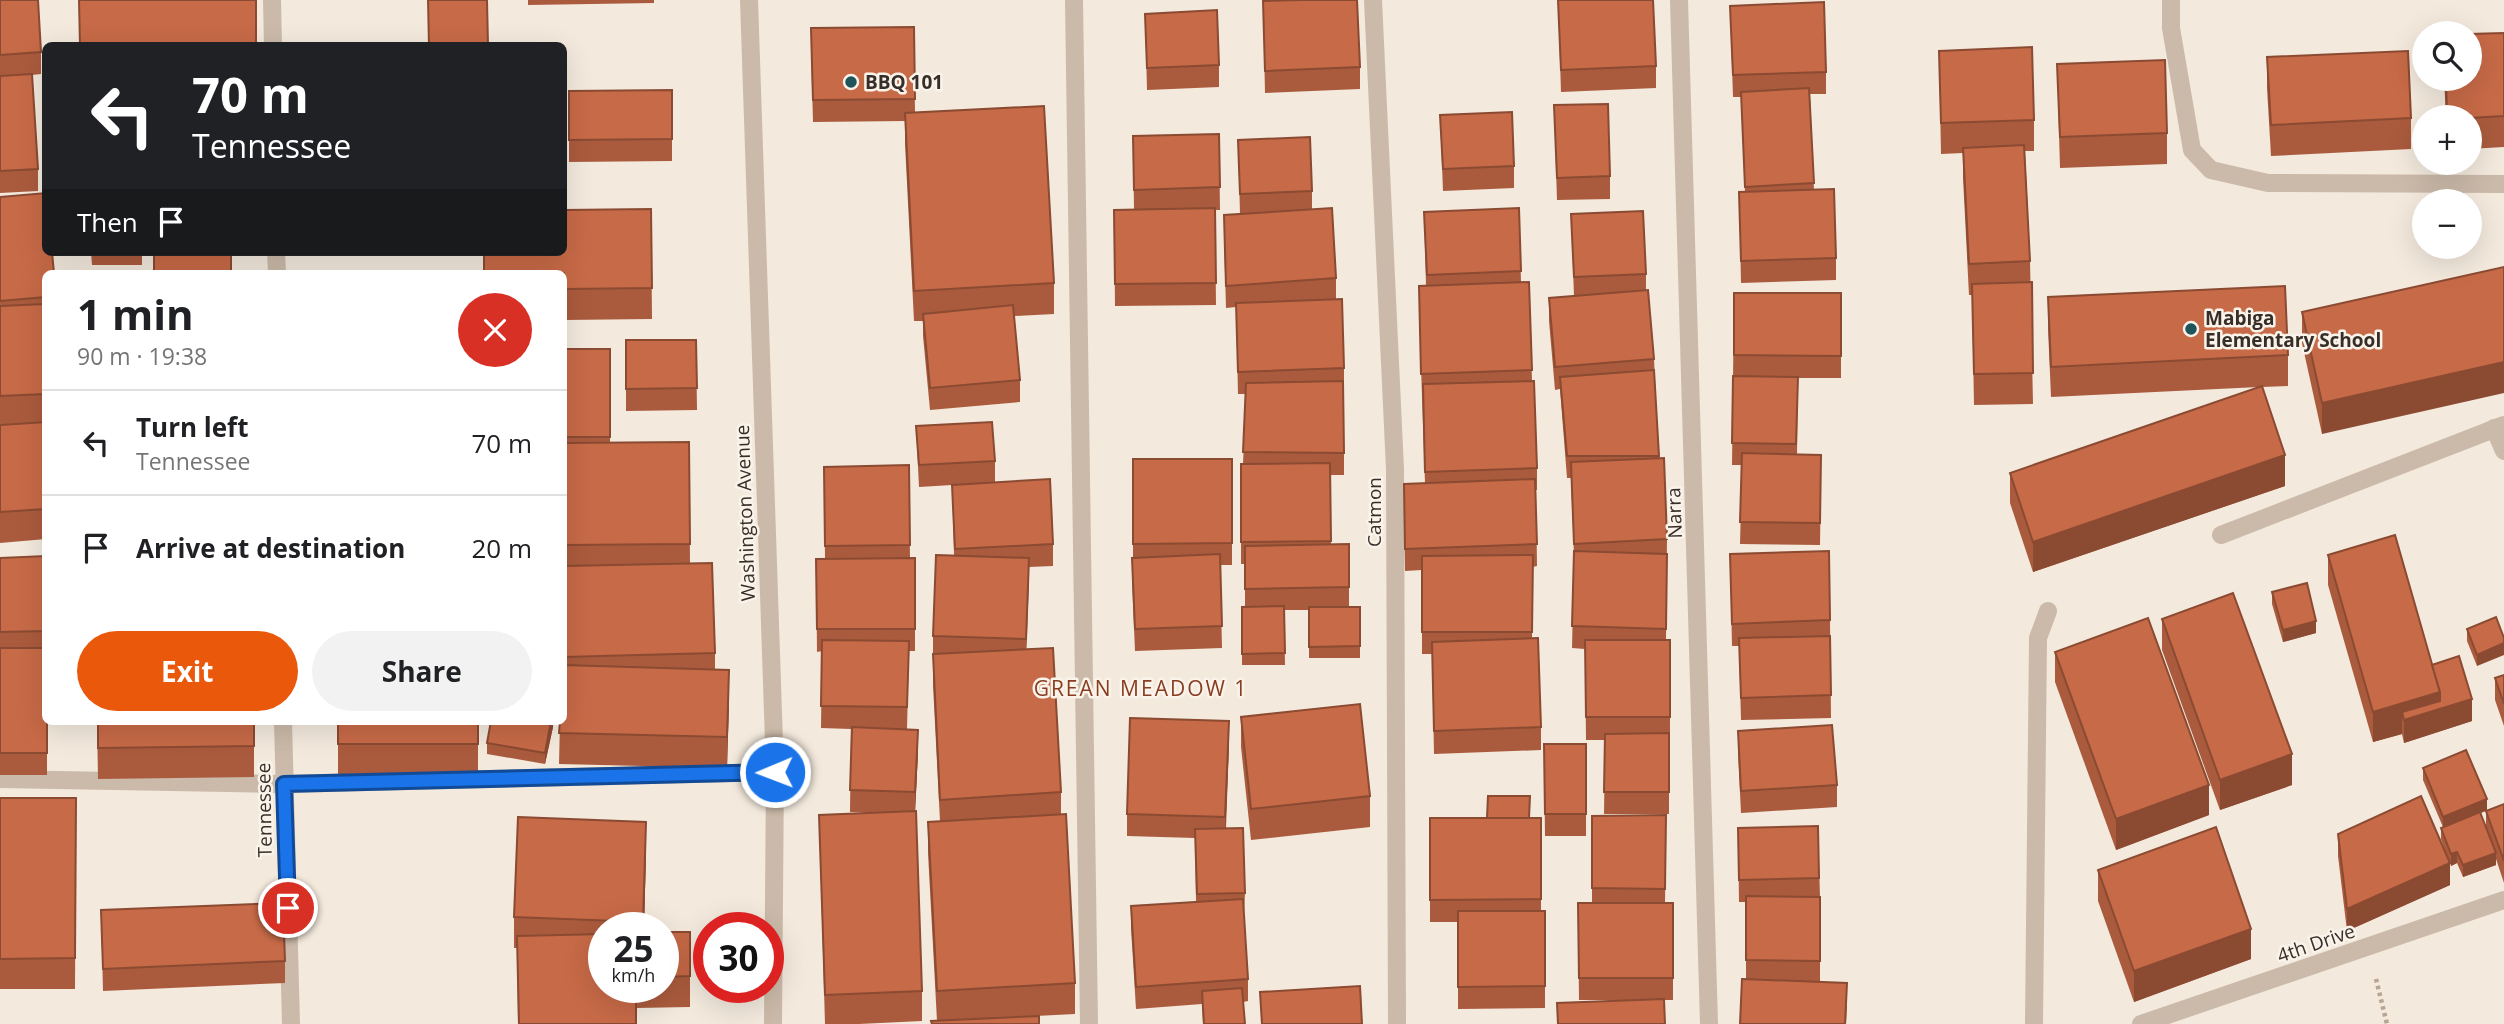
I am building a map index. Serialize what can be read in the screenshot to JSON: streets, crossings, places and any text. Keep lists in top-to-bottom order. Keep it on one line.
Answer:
{"streets":{"street":["Catmon","Washington Avenue","Narra","Tennessee","4th Drive"]},"districts":["GREAN MEADOW 1"],"places":["BBQ 101","Mabiga Elementary School"],"page":{"map_buttons":["+","−"],"turn":["70 m","Tennessee"],"then":"Then","heading":["1 min","90 m · 19:38"],"list":[{"name":"Turn left","note":"Tennessee","value":"70 m"},{"name":"Arrive at destination","value":"20 m"}],"buttons":["Exit","Share"],"speed":"25 km/h","limit":"30"}}
